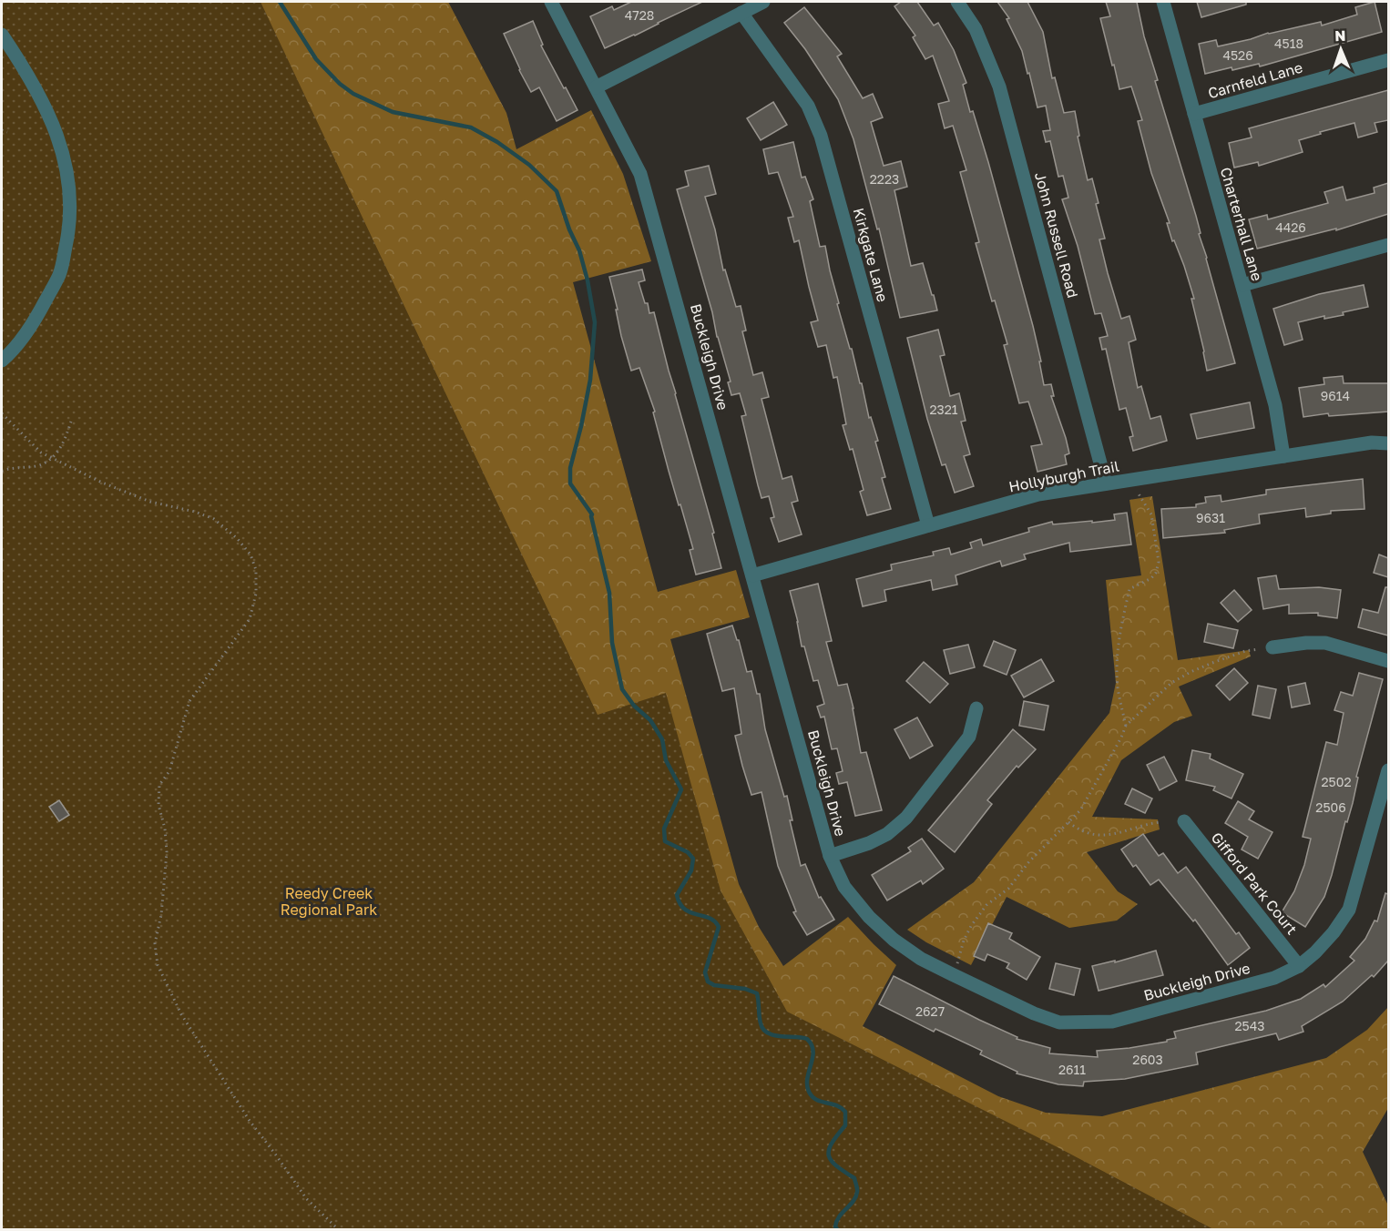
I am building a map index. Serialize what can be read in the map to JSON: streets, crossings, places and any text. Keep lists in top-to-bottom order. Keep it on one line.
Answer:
{"streets":{"street":["Carnfeld Lane","Charterhall Lane","John Russell Road","Kirkgate Lane","Buckleigh Drive","Hollyburgh Trail","Gifford Park Court"]},"crossings":[["Carnfeld Lane","Charterhall Lane"],["Charterhall Lane","Hollyburgh Trail"],["John Russell Road","Hollyburgh Trail"],["Kirkgate Lane","Hollyburgh Trail"],["Buckleigh Drive","Hollyburgh Trail"],["Buckleigh Drive","Gifford Park Court"]],"parks":["Reedy Creek Regional Park"],"house_numbers":["4728","4518","4526","2223","4426","9614","2321","9631","2502","2506","2627","2543","2603","2611"],"north":"top"}
